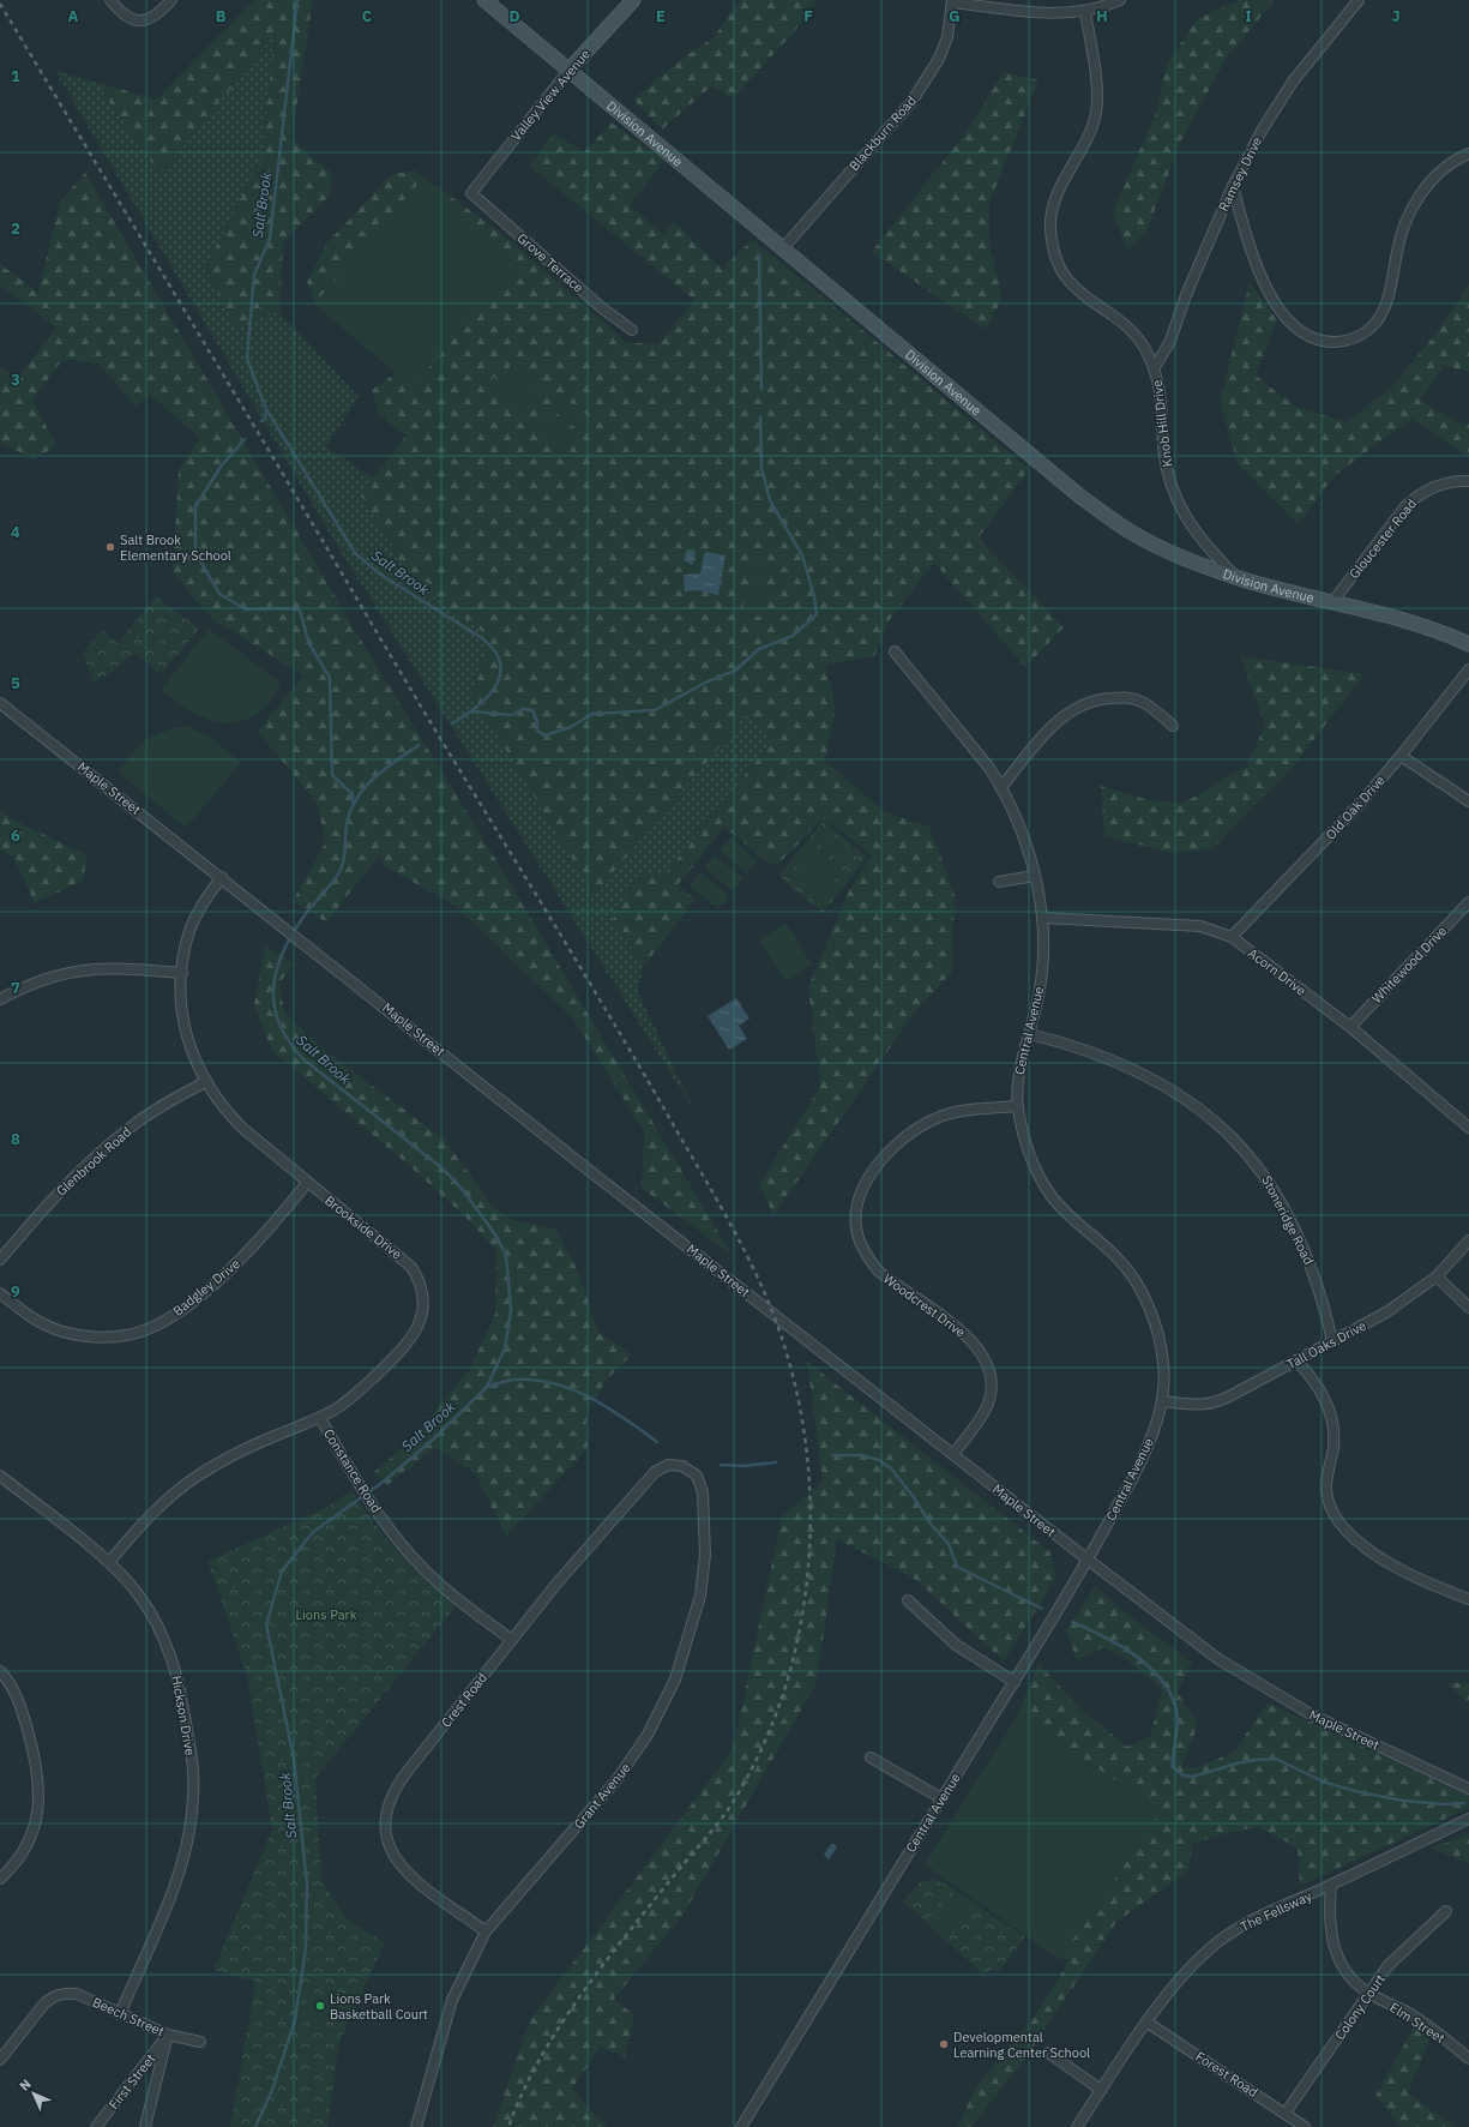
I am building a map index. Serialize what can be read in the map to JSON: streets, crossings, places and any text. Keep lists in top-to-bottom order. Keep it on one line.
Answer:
{"streets":{"street":["Valley View Avenue","Blackburn Road","Division Avenue","Ramsey Drive","Grove Terrace","Knob Hill Drive","Gloucester Road","Maple Street","Old Oak Drive","Whitewood Drive","Acorn Drive","Central Avenue","Glenbrook Road","Stoneridge Road","Brookside Drive","Badgley Drive","Woodcrest Drive","Tall Oaks Drive","Constance Road","Crest Road","Hickson Drive","Grant Avenue","The Fellsway","Colony Court","Beech Street","Elm Street","Forest Road","First Street"]},"crossings":[["Valley View Avenue","Division Avenue"],["Valley View Avenue","Grove Terrace"],["Blackburn Road","Division Avenue"],["Division Avenue","Knob Hill Drive"],["Division Avenue","Gloucester Road"],["Ramsey Drive","Knob Hill Drive"],["Maple Street","Central Avenue"],["Maple Street","Brookside Drive"],["Maple Street","Woodcrest Drive"],["Old Oak Drive","Acorn Drive"],["Whitewood Drive","Acorn Drive"],["Acorn Drive","Central Avenue"],["Central Avenue","Stoneridge Road"],["Central Avenue","Woodcrest Drive"],["Central Avenue","Tall Oaks Drive"],["Glenbrook Road","Brookside Drive"],["Stoneridge Road","Tall Oaks Drive"],["Brookside Drive","Badgley Drive"],["Brookside Drive","Constance Road"],["Brookside Drive","Hickson Drive"],["Constance Road","Crest Road"],["Crest Road","Grant Avenue"],["Hickson Drive","Beech Street"],["The Fellsway","Elm Street"],["The Fellsway","Forest Road"],["Colony Court","Elm Street"],["Colony Court","Forest Road"],["Beech Street","First Street"]],"water":["Salt Brook"],"parks":["Lions Park"],"places":["Salt Brook Elementary School","Lions Park Basketball Court","Developmental Learning Center School"],"north":"top left","grid":{"columns":["A","B","C","D","E","F","G","H","I","J"],"rows":["1","2","3","4","5","6","7","8","9"]}}
